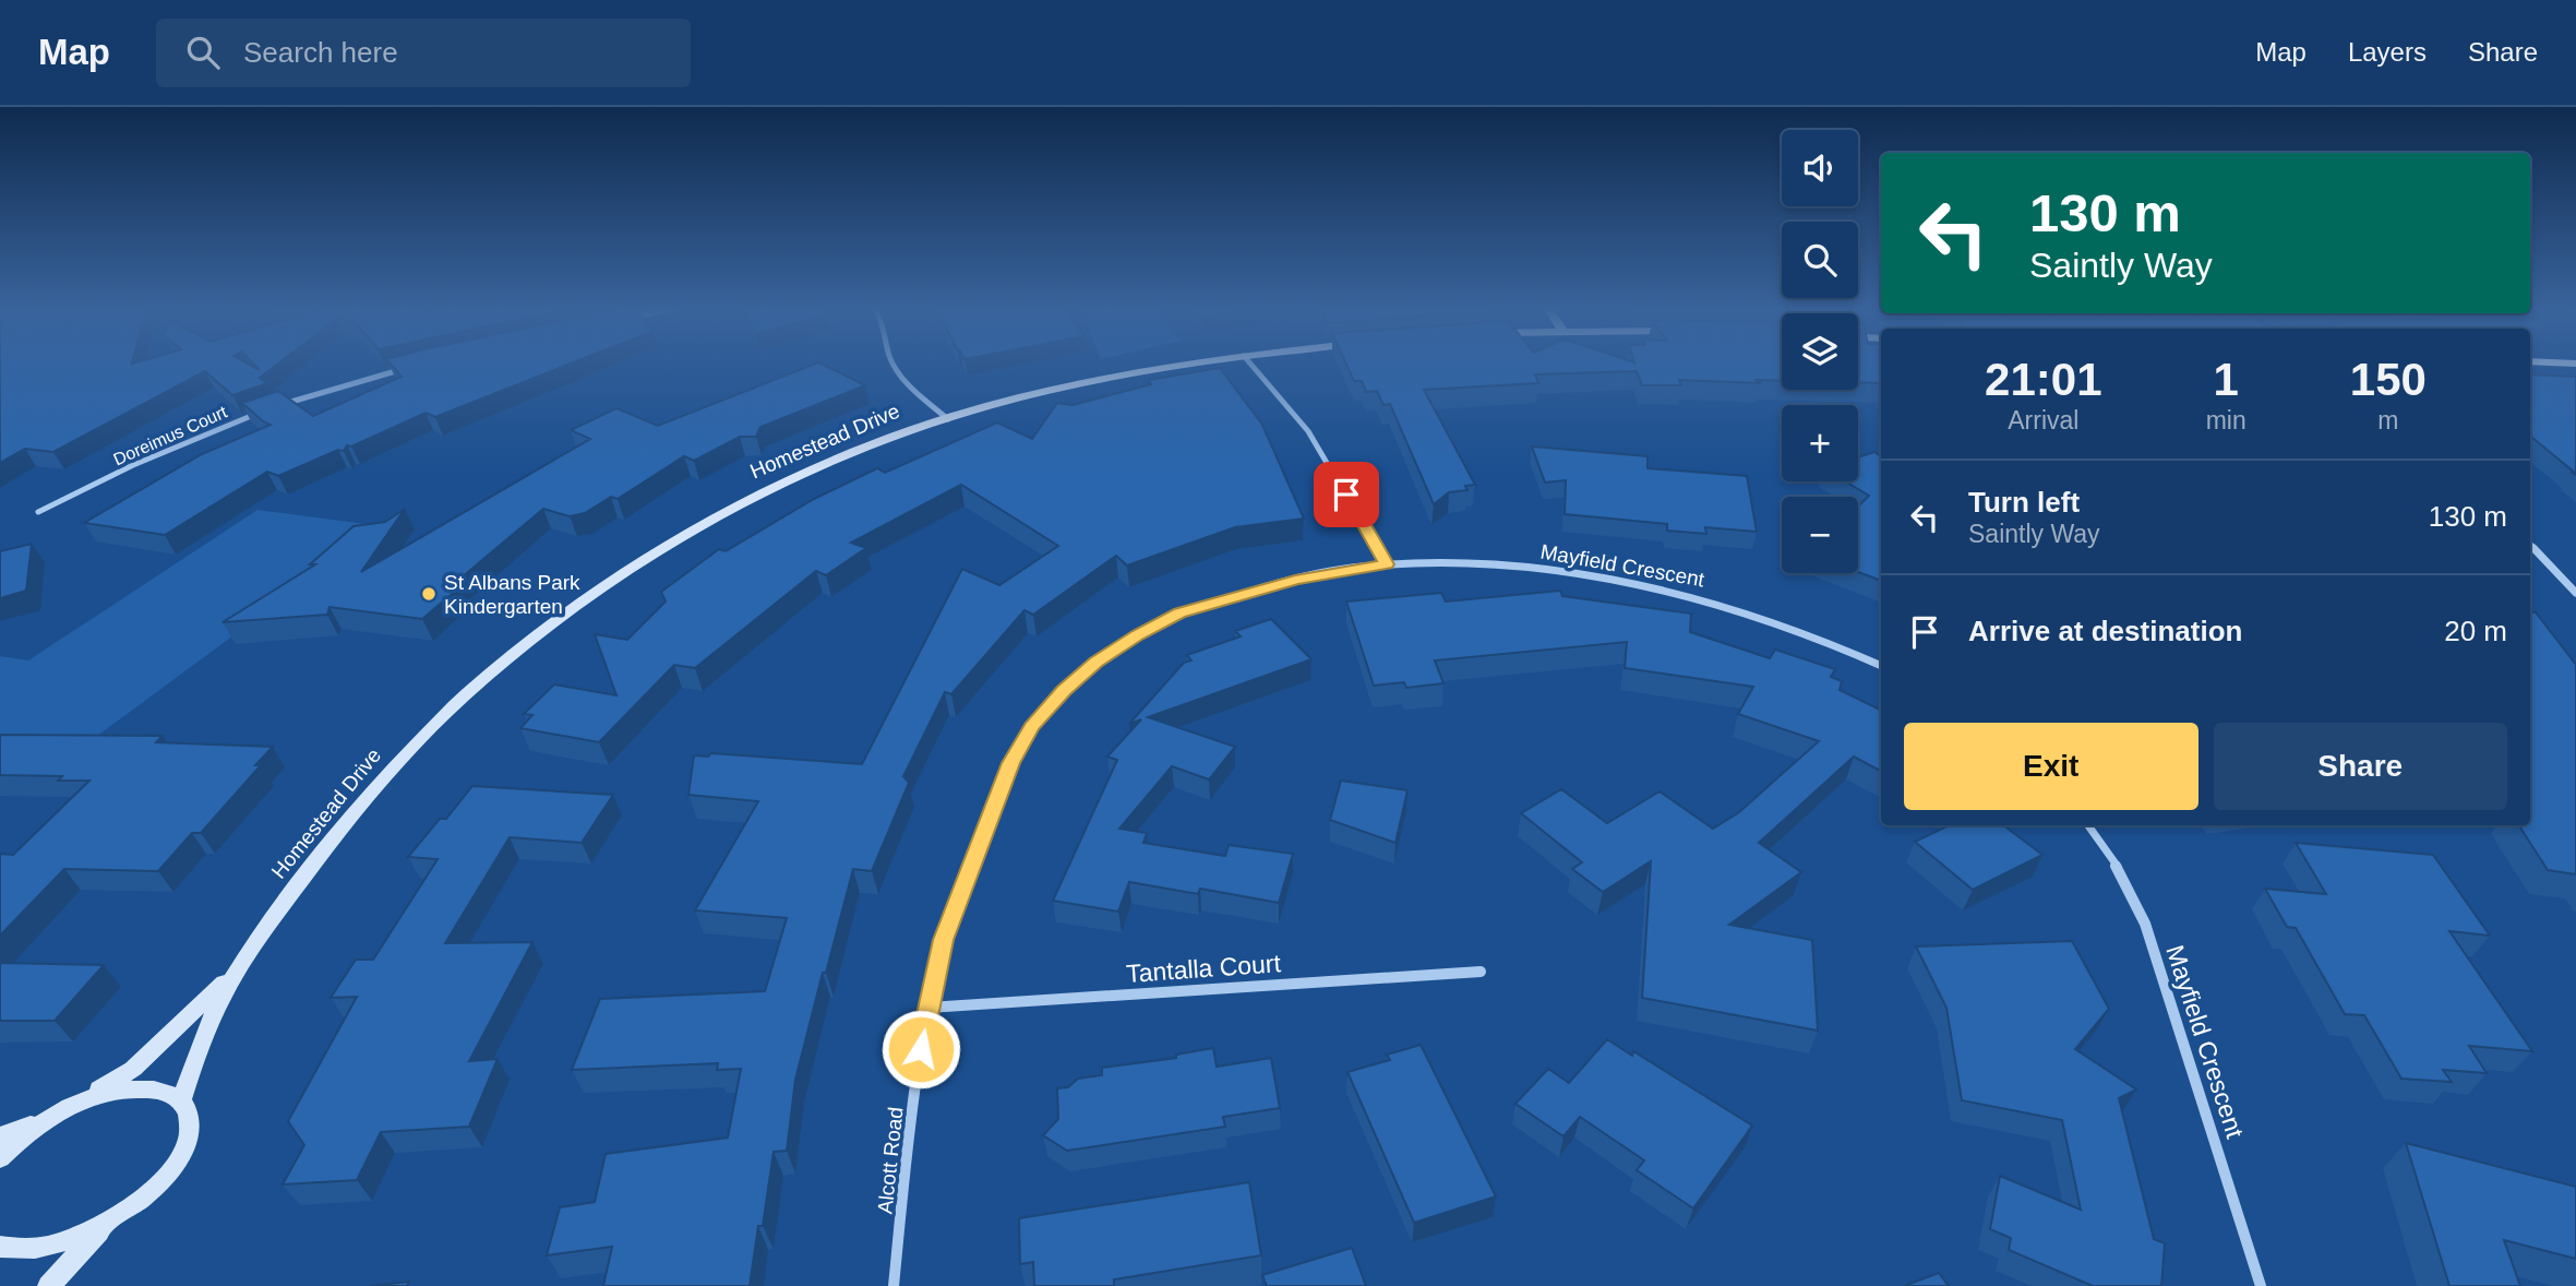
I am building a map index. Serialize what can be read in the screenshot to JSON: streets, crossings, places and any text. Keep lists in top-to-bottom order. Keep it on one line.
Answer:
{"streets":{"street":["Doreimus Court","Homestead Drive","Mayfield Crescent","Tantalla Court","Alcott Road"]},"crossings":[["Mayfield Crescent","Alcott Road"],["Tantalla Court","Alcott Road"]],"places":["St Albans Park Kindergarten"],"page":{"header":"Map","search":"Search here","nav":["Map","Layers","Share"],"map_buttons":["+","−"],"turn":["130 m","Saintly Way"],"eta":["21:01","Arrival","1","min","150","m"],"list":[{"name":"Turn left","note":"Saintly Way","value":"130 m"},{"name":"Arrive at destination","value":"20 m"}],"buttons":["Exit","Share"]}}
